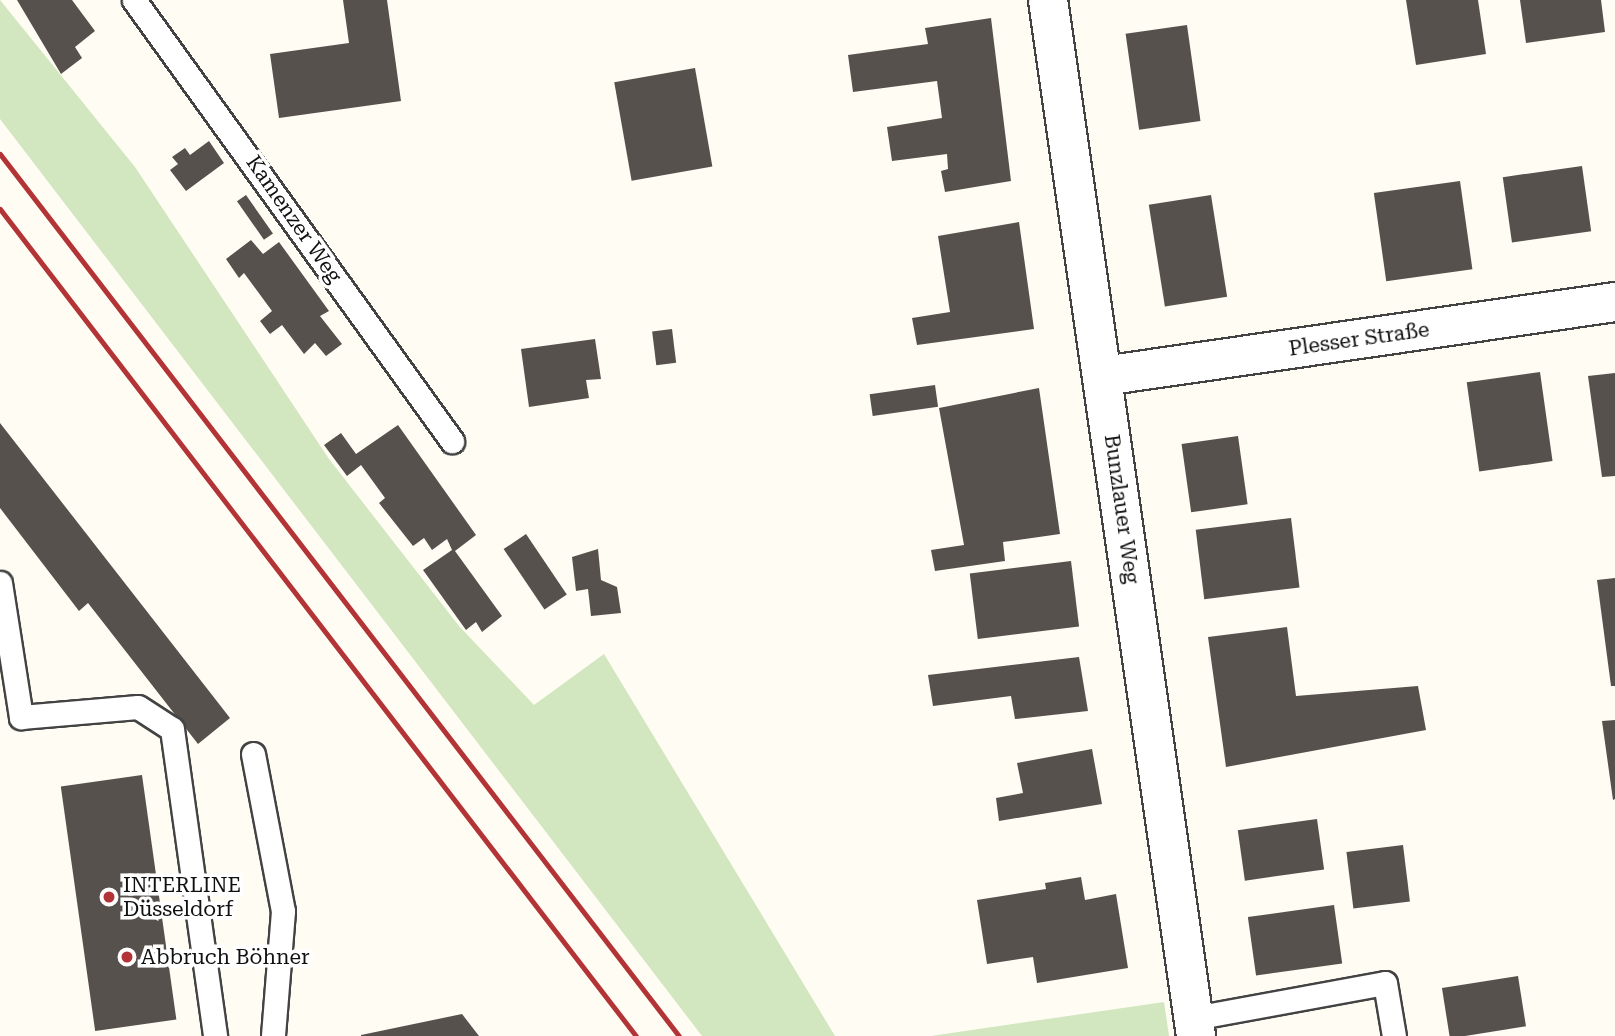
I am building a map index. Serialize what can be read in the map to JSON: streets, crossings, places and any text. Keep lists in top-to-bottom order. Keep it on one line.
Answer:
{"streets":{"street":["Plesser Straße","Bunzlauer Weg"],"lane":["Kamenzer Weg"]},"crossings":[["Plesser Straße","Bunzlauer Weg"]],"places":["INTERLINE Düsseldorf","Abbruch Böhner"]}
